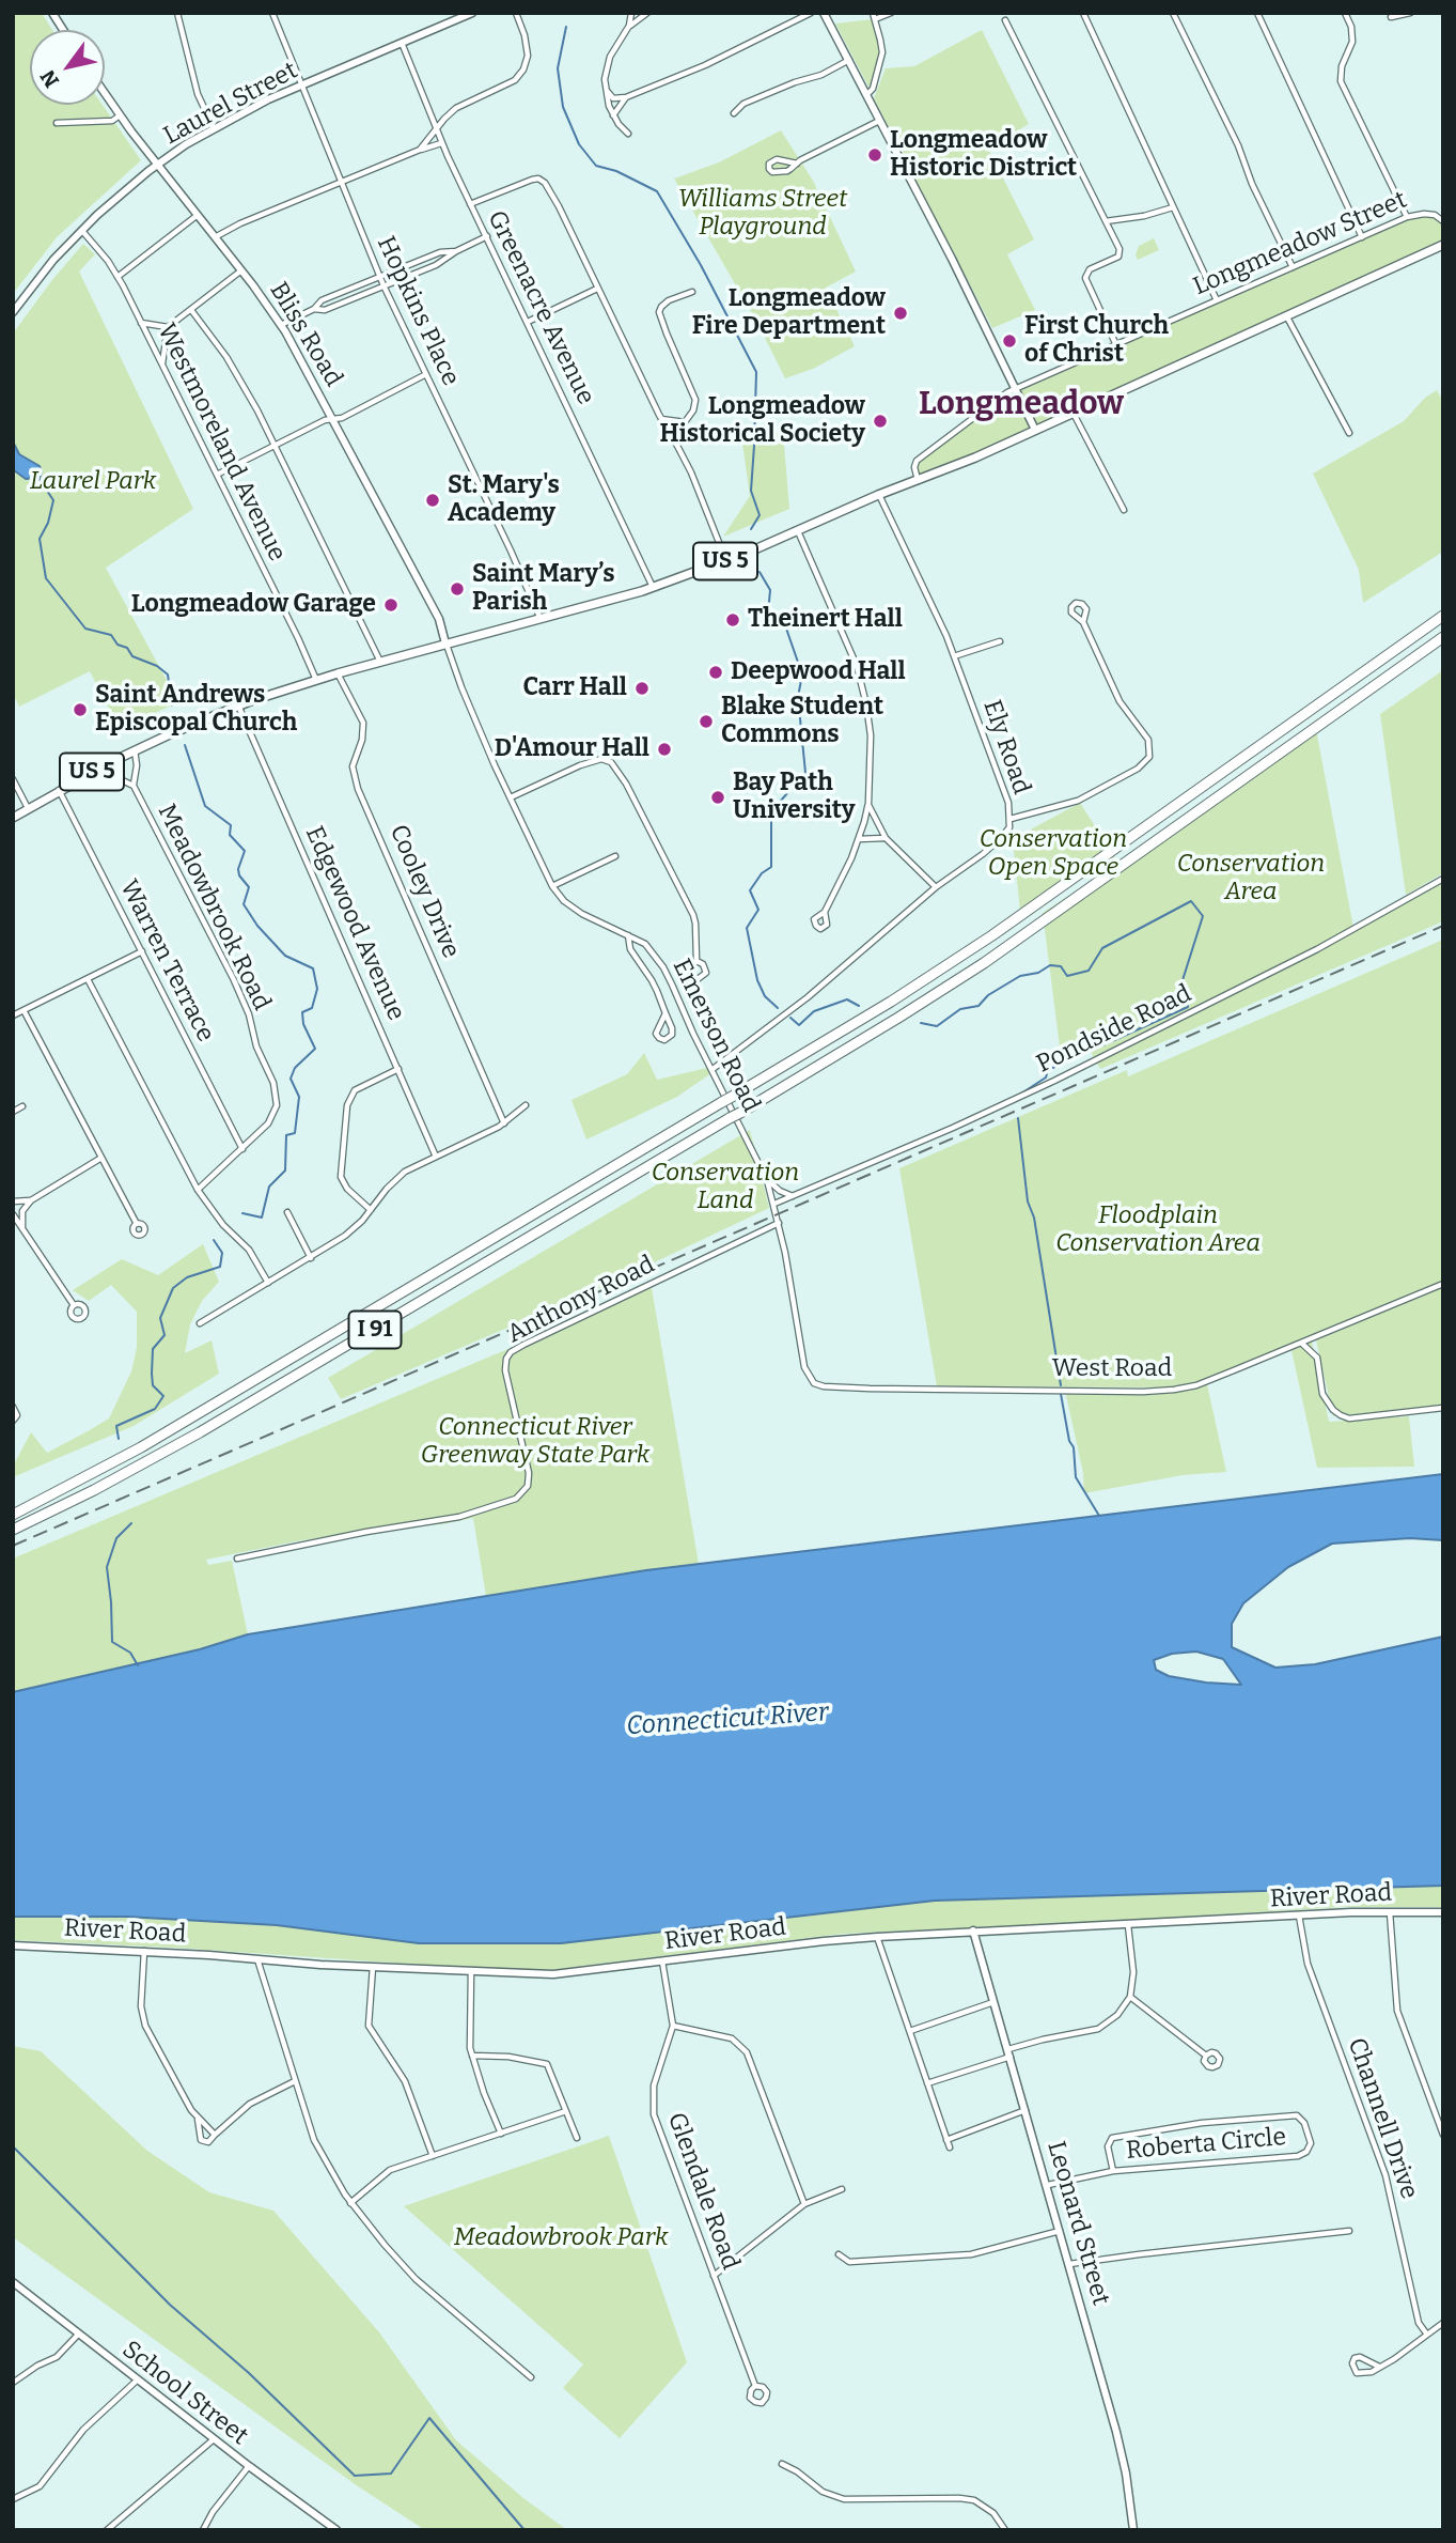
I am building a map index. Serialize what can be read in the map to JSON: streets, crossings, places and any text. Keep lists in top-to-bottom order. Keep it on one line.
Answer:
{"streets":{"highway":["I 91"],"main road":["US 5"],"street":["Laurel Street","Longmeadow Street","Greenacre Avenue","Hopkins Place","Bliss Road","Westmoreland Avenue","Ely Road","Cooley Drive","Meadowbrook Road","Edgewood Avenue","Warren Terrace","Pondside Road","Emerson Road","Anthony Road","West Road","River Road","Channell Drive","Roberta Circle","Glendale Road","Leonard Street","School Street"]},"crossings":[["Laurel Street","Greenacre Avenue"],["Laurel Street","Hopkins Place"],["Laurel Street","Bliss Road"],["Laurel Street","Westmoreland Avenue"],["Longmeadow Street","US 5"],["Greenacre Avenue","US 5"],["Hopkins Place","US 5"],["Bliss Road","US 5"],["Bliss Road","Emerson Road"],["Westmoreland Avenue","US 5"],["US 5","Ely Road"],["US 5","Cooley Drive"],["US 5","Meadowbrook Road"],["US 5","Edgewood Avenue"],["US 5","Warren Terrace"],["US 5","Emerson Road"],["Ely Road","Emerson Road"],["Meadowbrook Road","Warren Terrace"],["Pondside Road","Emerson Road"],["Emerson Road","Anthony Road"],["Emerson Road","West Road"],["River Road","Channell Drive"],["River Road","Glendale Road"],["River Road","Leonard Street"],["Roberta Circle","Leonard Street"]],"districts":["Longmeadow"],"water":["Connecticut River"],"parks":["Williams Street Playground","Laurel Park","Conservation Open Space","Conservation Area","Conservation Land","Floodplain Conservation Area","Connecticut River Greenway State Park","Meadowbrook Park"],"places":["Longmeadow Historic District","Longmeadow Fire Department","First Church of Christ","Longmeadow Historical Society","St. Mary's Academy","Saint Mary’s Parish","Longmeadow Garage","Theinert Hall","Deepwood Hall","Carr Hall","Saint Andrews Episcopal Church","Blake Student Commons","D'Amour Hall","Bay Path University"],"north":"bottom left"}
